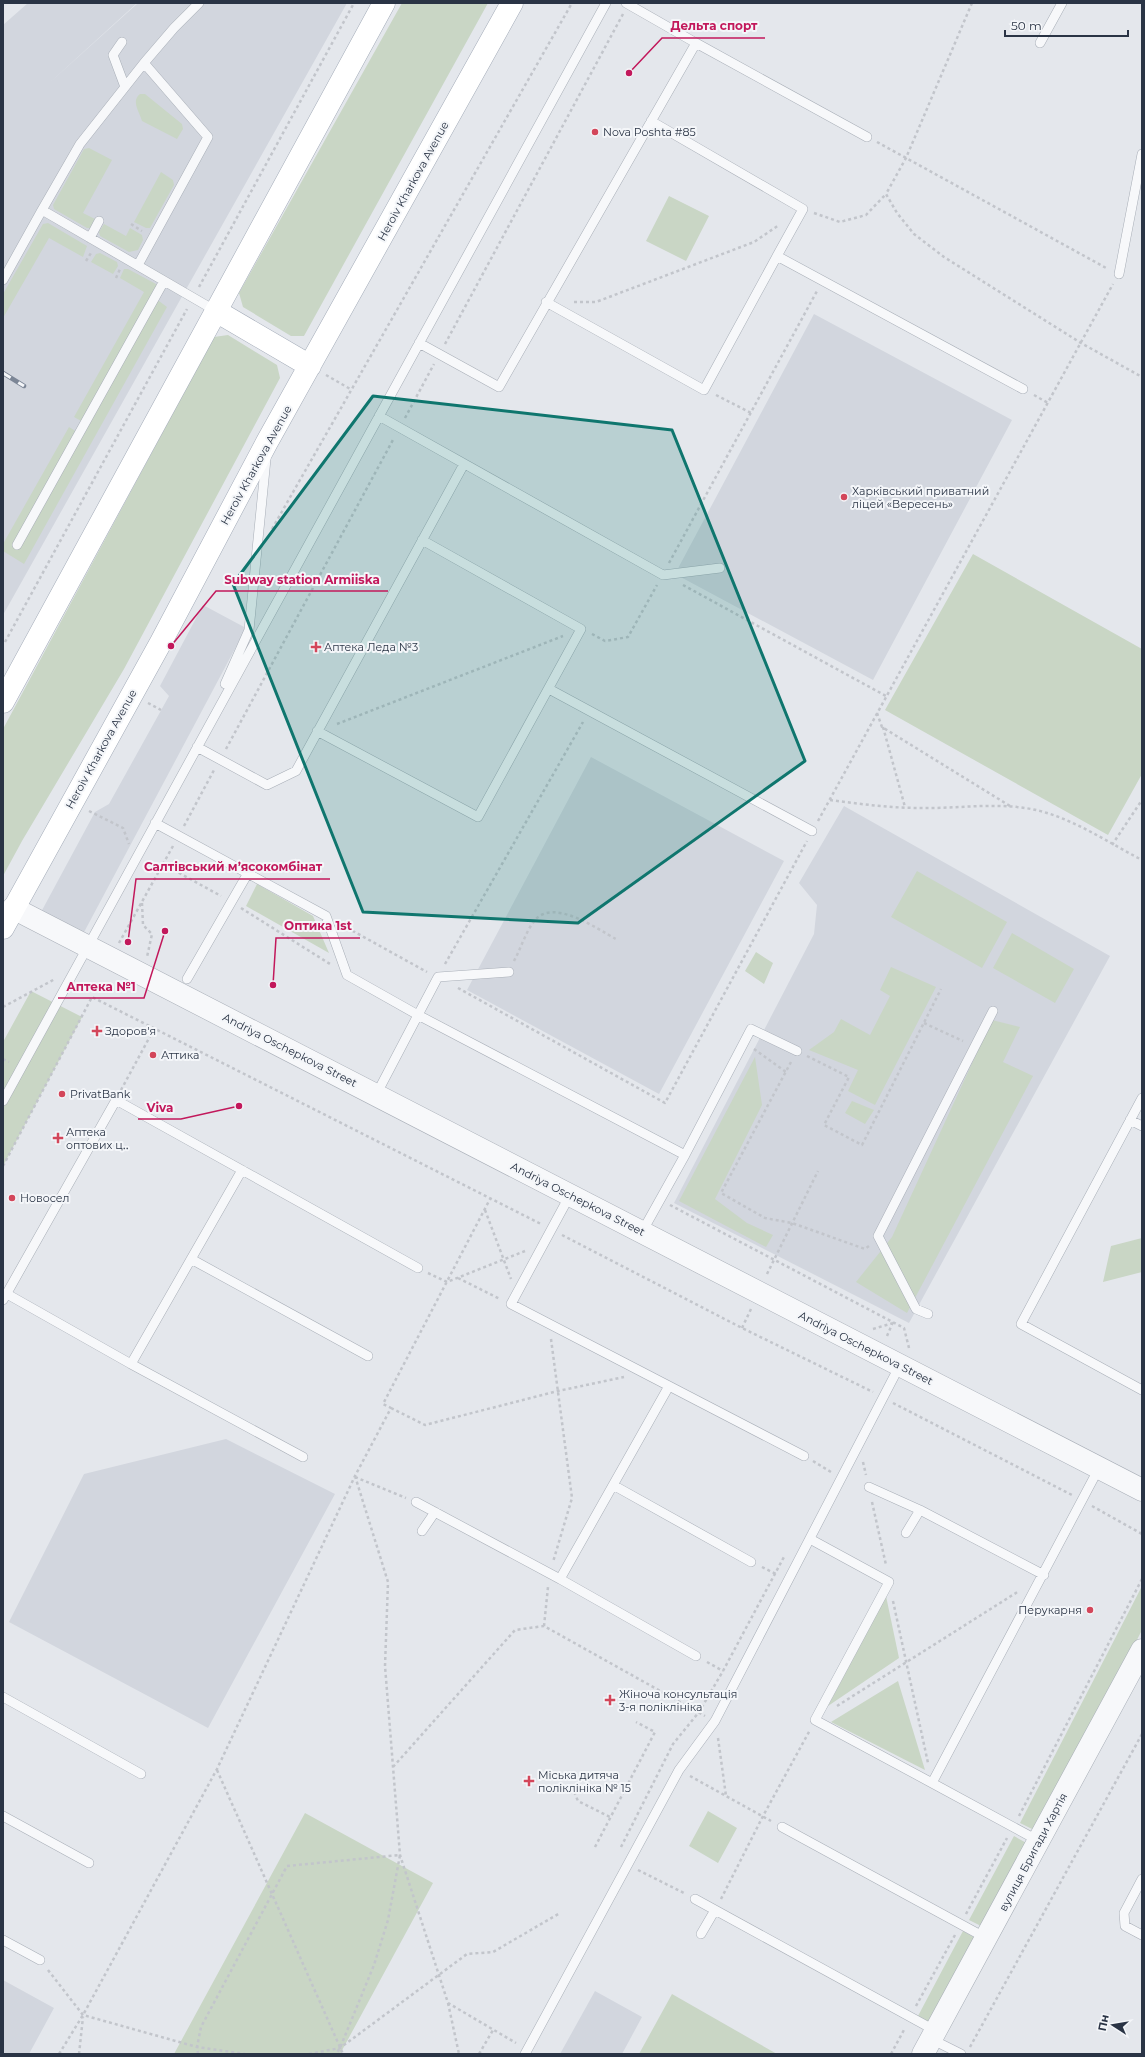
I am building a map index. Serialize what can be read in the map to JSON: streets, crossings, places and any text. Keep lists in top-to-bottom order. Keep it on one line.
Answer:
{"streets":{"main road":["Heroiv Kharkova Avenue"],"street":["Andriya Oschepkova Street","вулиця Бригади Хартія"]},"crossings":[["Heroiv Kharkova Avenue","Andriya Oschepkova Street"]],"places":{"other":["Дельта спорт","Nova Poshta #85","Харківський приватний ліцей «Вересень»","Subway station Armiiska","Аптека №1","Салтівський мʼясокомбінат","Оптика 1st","Аттика","PrivatBank","Viva","Новосел","Перукарня"],"health":["Аптека Леда №3","Здоров'я","Аптека оптових ц‥","Жіноча консультація 3-я поліклініка","Міська дитяча поліклініка № 15"]},"scale_bar":"50 m","north":"left"}
